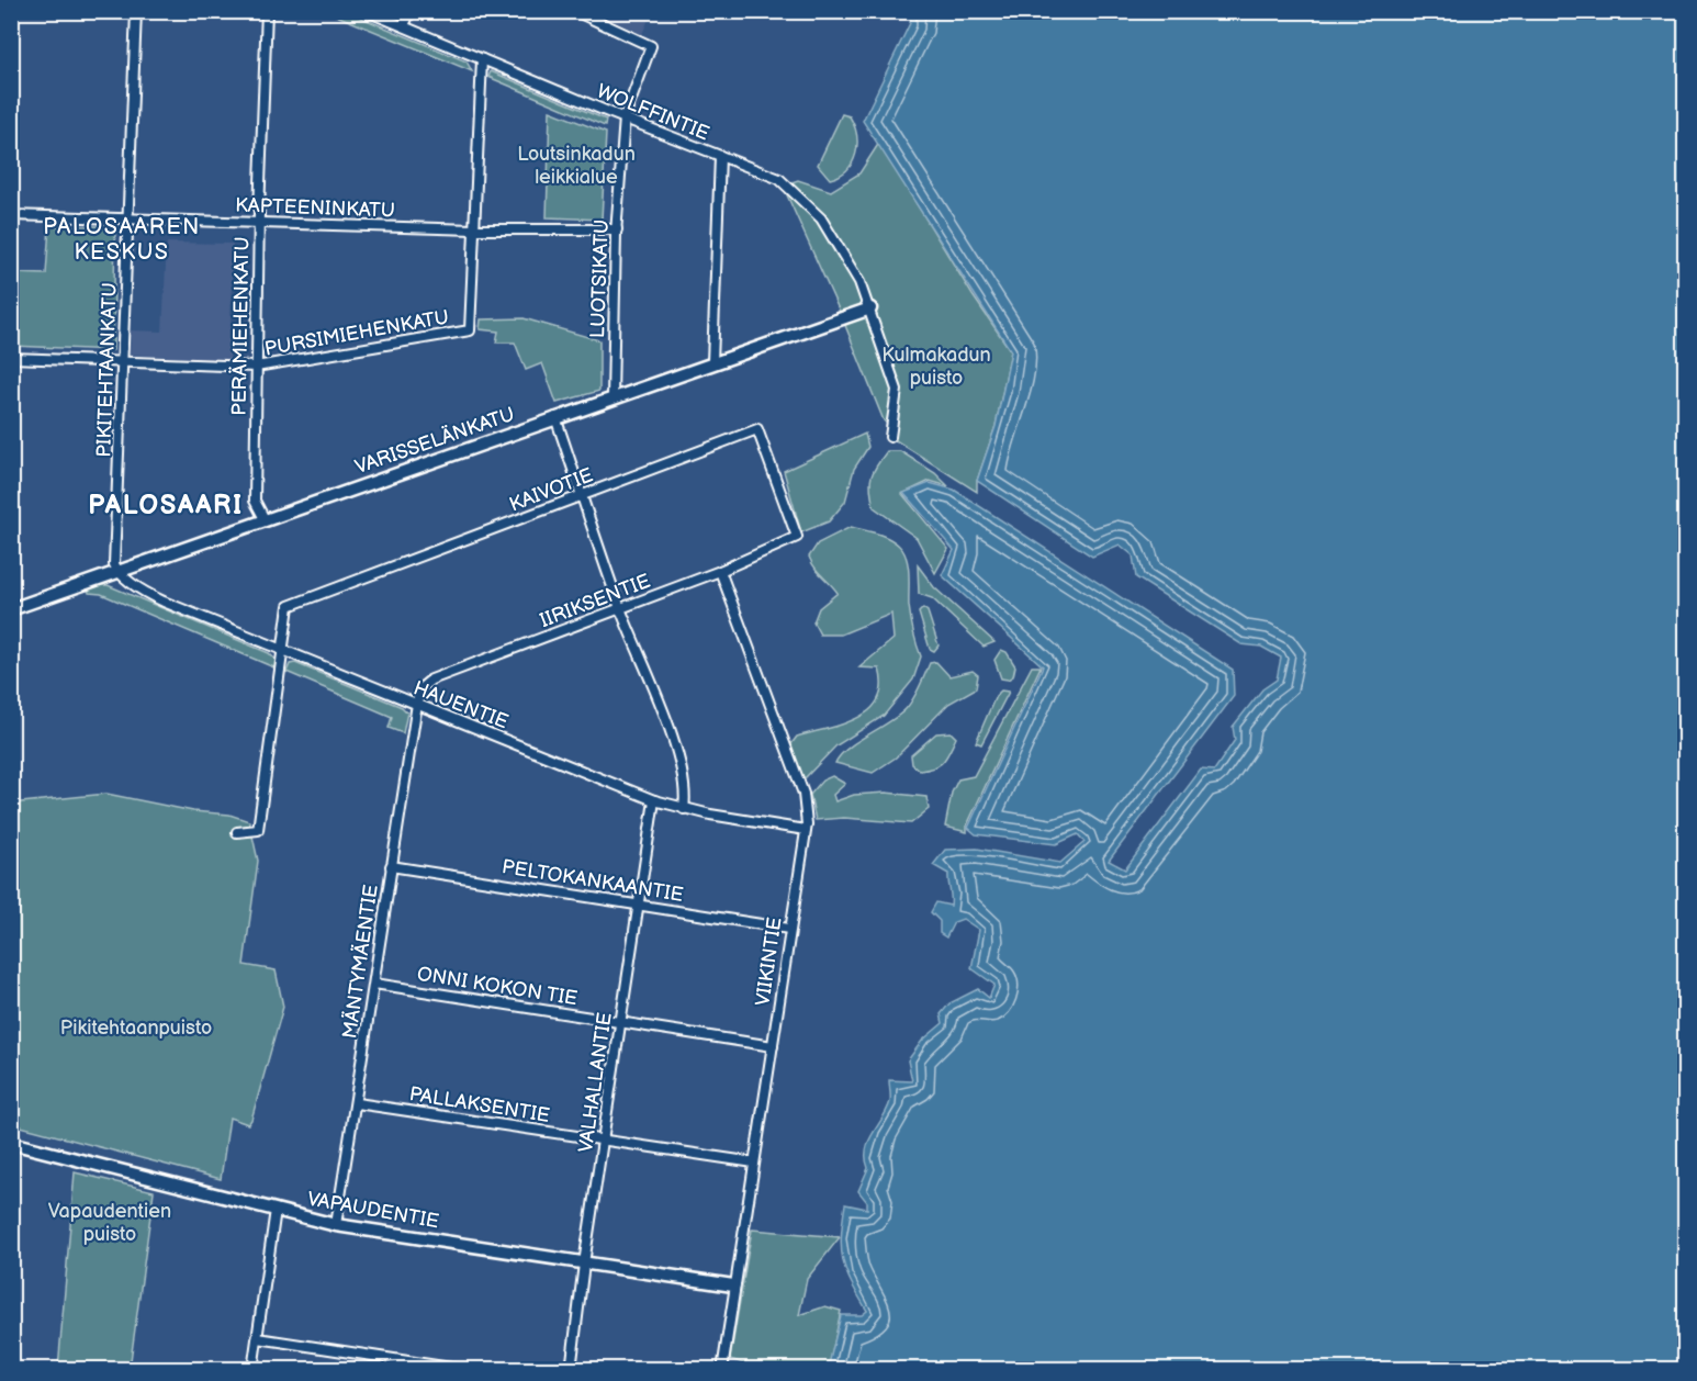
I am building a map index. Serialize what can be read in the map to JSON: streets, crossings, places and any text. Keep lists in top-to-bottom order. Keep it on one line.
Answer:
{"streets":{"street":["WOLFFINTIE","KAPTEENINKATU","LUOTSIKATU","PERÄMIEHENKATU","PURSIMIEHENKATU","PIKITEHTAANKATU","VARISSELÄNKATU","KAIVOTIE","IIRIKSENTIE","HAUENTIE","PELTOKANKAANTIE","MÄNTYMÄENTIE","VIIKINTIE","ONNI KOKON TIE","VALHALLANTIE","PALLAKSENTIE","VAPAUDENTIE"]},"crossings":[["WOLFFINTIE","LUOTSIKATU"],["WOLFFINTIE","VARISSELÄNKATU"],["KAPTEENINKATU","LUOTSIKATU"],["KAPTEENINKATU","PERÄMIEHENKATU"],["KAPTEENINKATU","PURSIMIEHENKATU"],["KAPTEENINKATU","PIKITEHTAANKATU"],["LUOTSIKATU","VARISSELÄNKATU"],["PERÄMIEHENKATU","PURSIMIEHENKATU"],["PERÄMIEHENKATU","VARISSELÄNKATU"],["PURSIMIEHENKATU","PIKITEHTAANKATU"],["PIKITEHTAANKATU","VARISSELÄNKATU"],["PIKITEHTAANKATU","HAUENTIE"],["VARISSELÄNKATU","HAUENTIE"],["KAIVOTIE","IIRIKSENTIE"],["KAIVOTIE","HAUENTIE"],["IIRIKSENTIE","HAUENTIE"],["IIRIKSENTIE","MÄNTYMÄENTIE"],["IIRIKSENTIE","VIIKINTIE"],["HAUENTIE","MÄNTYMÄENTIE"],["HAUENTIE","VIIKINTIE"],["HAUENTIE","VALHALLANTIE"],["PELTOKANKAANTIE","MÄNTYMÄENTIE"],["PELTOKANKAANTIE","VIIKINTIE"],["PELTOKANKAANTIE","VALHALLANTIE"],["MÄNTYMÄENTIE","ONNI KOKON TIE"],["MÄNTYMÄENTIE","PALLAKSENTIE"],["MÄNTYMÄENTIE","VAPAUDENTIE"],["VIIKINTIE","ONNI KOKON TIE"],["VIIKINTIE","PALLAKSENTIE"],["VIIKINTIE","VAPAUDENTIE"],["ONNI KOKON TIE","VALHALLANTIE"],["VALHALLANTIE","PALLAKSENTIE"],["VALHALLANTIE","VAPAUDENTIE"]],"districts":["PALOSAAREN KESKUS","PALOSAARI"],"parks":["Loutsinkadun leikkialue","Kulmakadun puisto","Pikitehtaanpuisto","Vapaudentien puisto"]}
